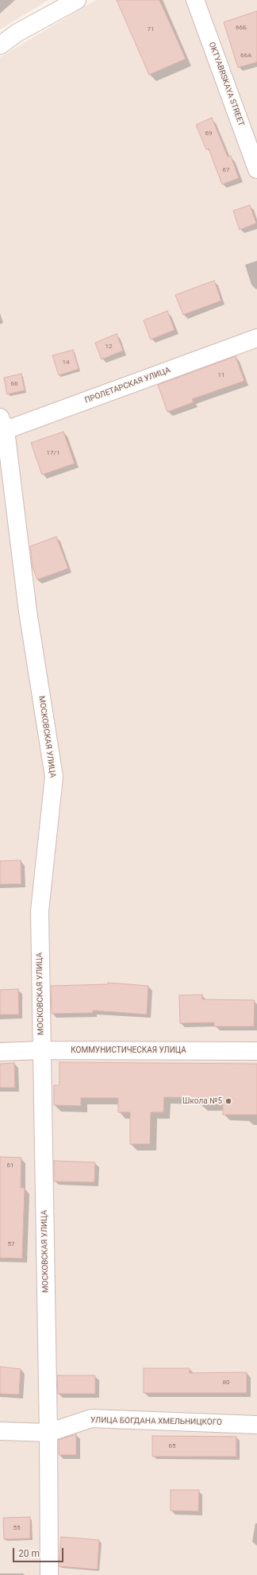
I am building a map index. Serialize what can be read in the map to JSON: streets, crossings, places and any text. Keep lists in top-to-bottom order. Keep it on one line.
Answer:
{"streets":{"street":["OKTYABRSKAYA STREET","ПРОЛЕТАРСКАЯ УЛИЦА","МОСКОВСКАЯ УЛИЦА","КОММУНИСТИЧЕСКАЯ УЛИЦА","УЛИЦА БОГДАНА ХМЕЛЬНИЦКОГО"]},"crossings":[["ПРОЛЕТАРСКАЯ УЛИЦА","МОСКОВСКАЯ УЛИЦА"],["МОСКОВСКАЯ УЛИЦА","КОММУНИСТИЧЕСКАЯ УЛИЦА"],["МОСКОВСКАЯ УЛИЦА","УЛИЦА БОГДАНА ХМЕЛЬНИЦКОГО"]],"places":["Школа №5"],"house_numbers":["66Б","71","66А","69","67","12","14","11","66","17/1","61","57","80","65","55"],"scale_bar":"20 m"}
